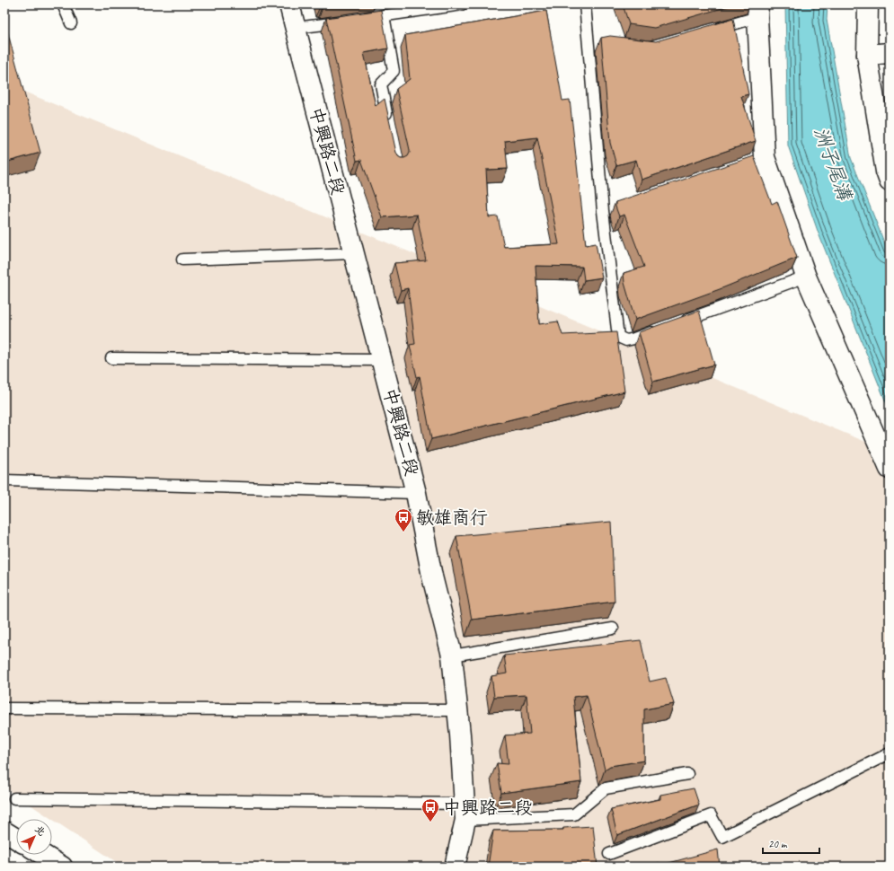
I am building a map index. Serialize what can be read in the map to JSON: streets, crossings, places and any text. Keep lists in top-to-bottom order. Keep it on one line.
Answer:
{"streets":{"main road":["中興路二段"]},"water":["洲子尾溝"],"places":{"bus stop":["敏雄商行","中興路二段"]},"scale_bar":"20 m","north":"top right"}
